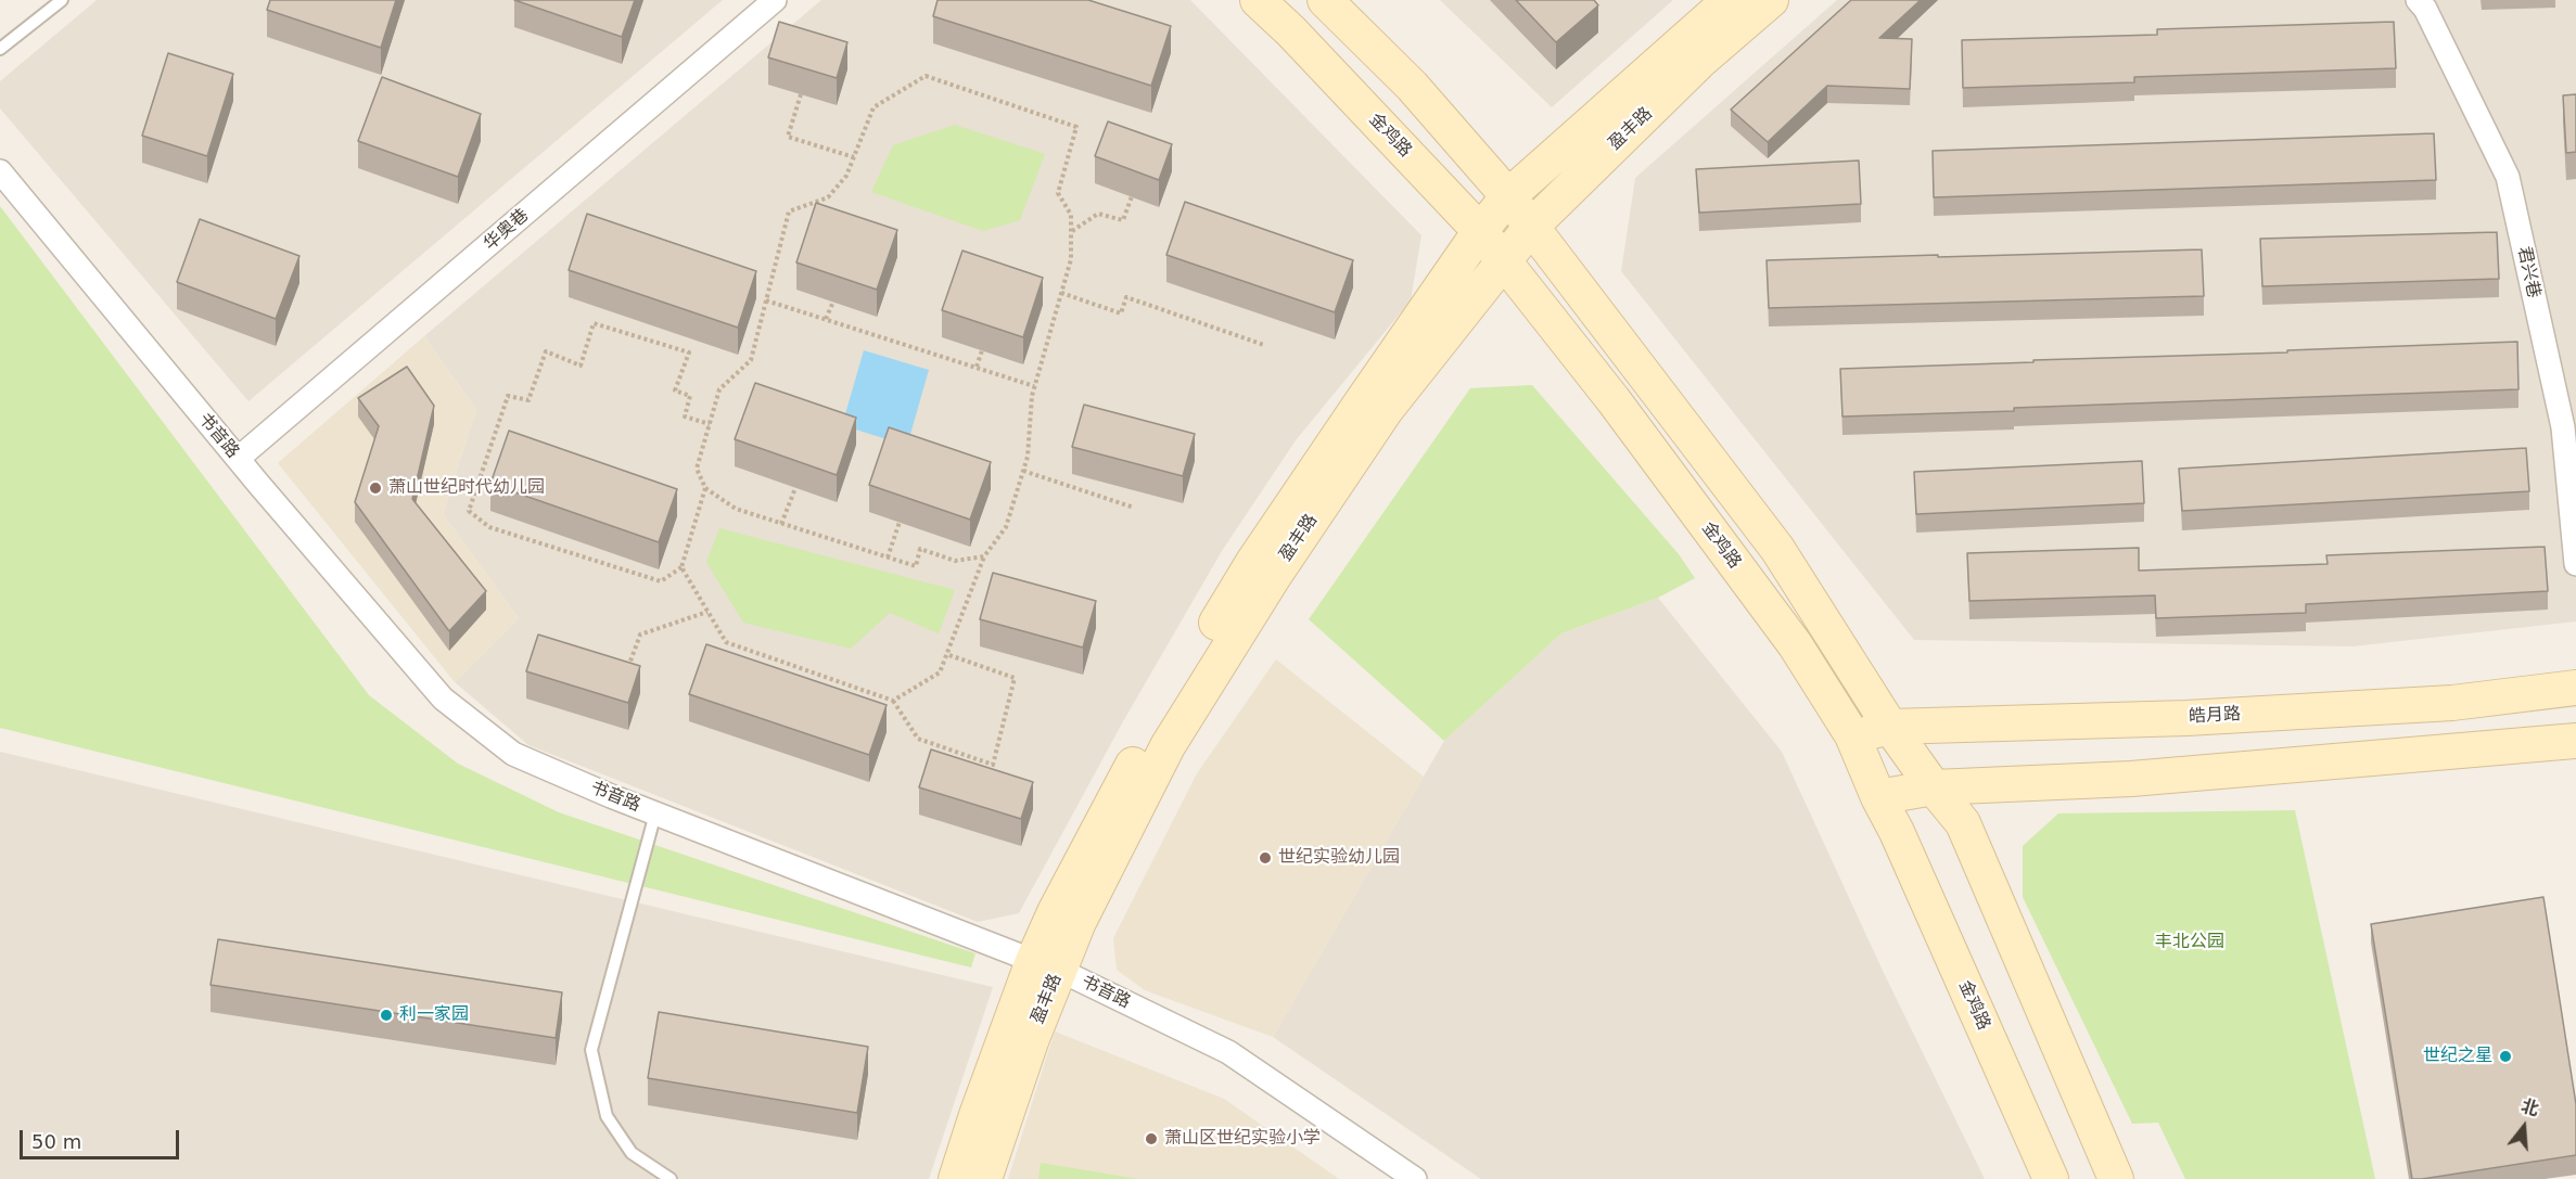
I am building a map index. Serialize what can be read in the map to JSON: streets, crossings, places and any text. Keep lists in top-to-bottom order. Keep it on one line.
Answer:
{"streets":{"main road":["盈丰路","金鸡路","皓月路"],"street":["华奥巷","君兴巷","书音路"]},"crossings":[["盈丰路","金鸡路"],["盈丰路","书音路"],["金鸡路","皓月路"],["华奥巷","书音路"]],"parks":["丰北公园"],"places":["萧山世纪时代幼儿园","世纪实验幼儿园","利一家园","世纪之星","萧山区世纪实验小学"],"scale_bar":"50 m","north":"top"}
